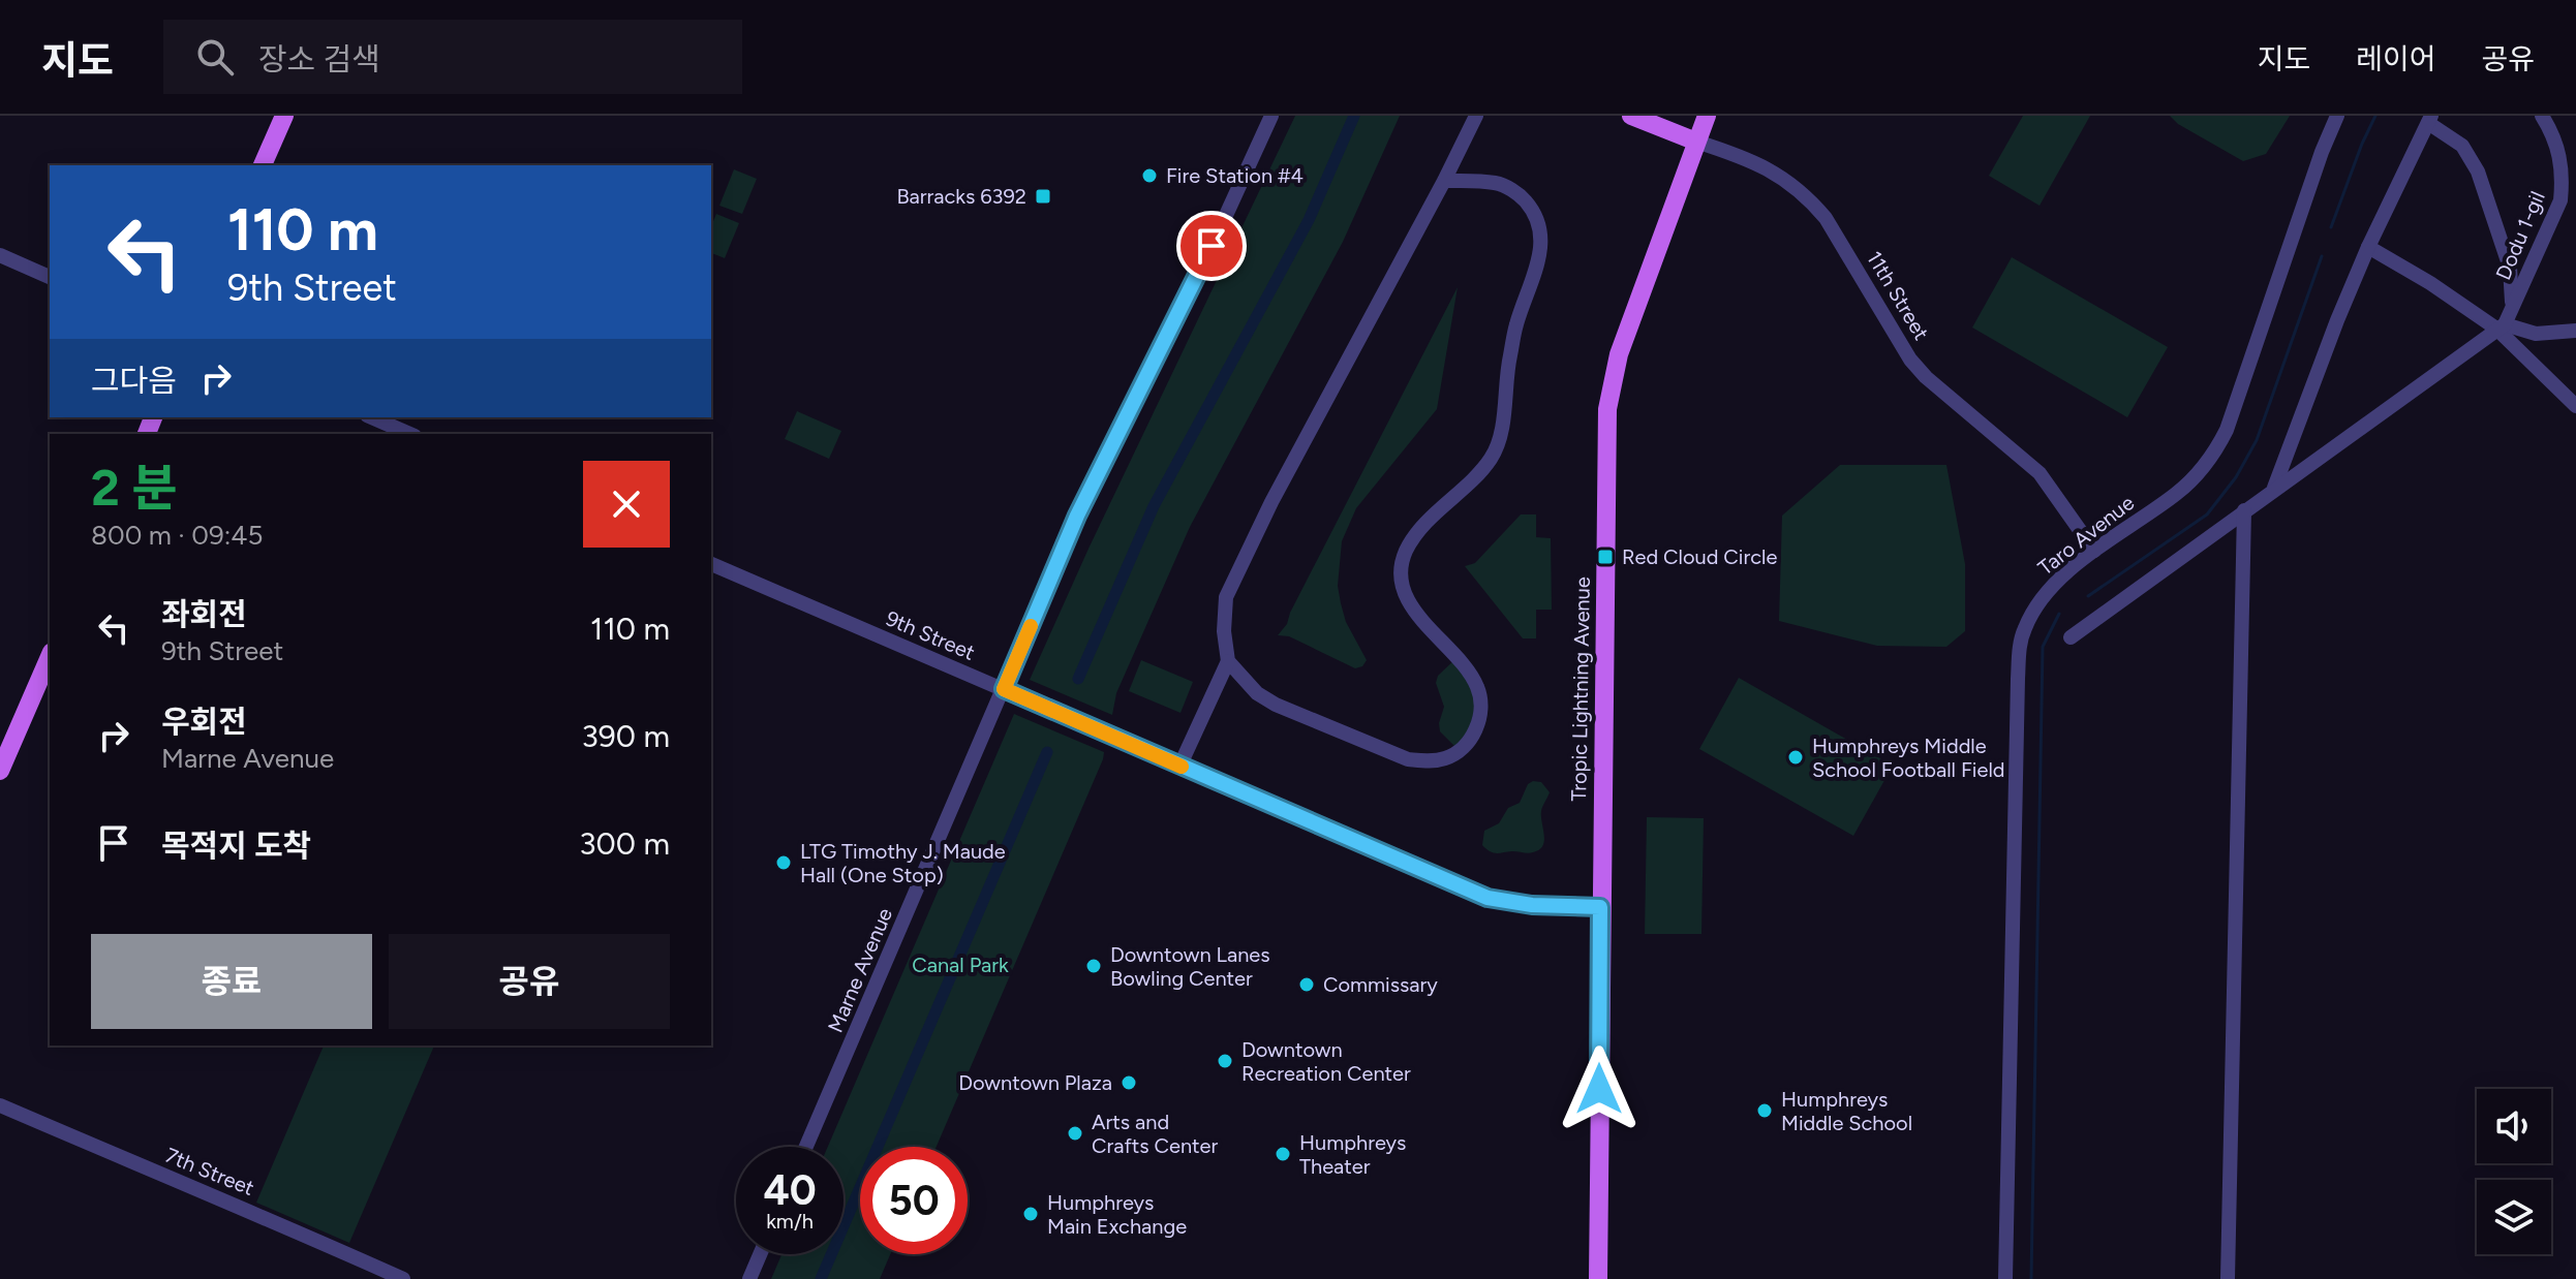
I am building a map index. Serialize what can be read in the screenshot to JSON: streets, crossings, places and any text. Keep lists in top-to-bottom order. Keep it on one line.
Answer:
{"streets":{"main road":["11th Street","Tropic Lightning Avenue"],"street":["Dodu 1-gil","Taro Avenue","9th Street","Marne Avenue","7th Street"]},"crossings":[["11th Street","Taro Avenue"],["11th Street","Tropic Lightning Avenue"],["9th Street","Tropic Lightning Avenue"],["9th Street","Marne Avenue"]],"parks":["Canal Park"],"places":{"other":["Fire Station #4","Humphreys Middle School Football Field","LTG Timothy J. Maude Hall (One Stop)","Downtown Lanes Bowling Center","Commissary","Downtown Recreation Center","Downtown Plaza","Humphreys Middle School","Arts and Crafts Center","Humphreys Theater","Humphreys Main Exchange"],"transit":["Barracks 6392","Red Cloud Circle"]},"page":{"header":"지도","search":"장소 검색","nav":["지도","레이어","공유"],"turn":["110 m","9th Street"],"then":"그다음","heading":["2 분","800 m · 09:45"],"list":[{"name":"좌회전","note":"9th Street","value":"110 m"},{"name":"우회전","note":"Marne Avenue","value":"390 m"},{"name":"목적지 도착","value":"300 m"}],"buttons":["종료","공유"],"speed":"40 km/h","limit":"50"}}
